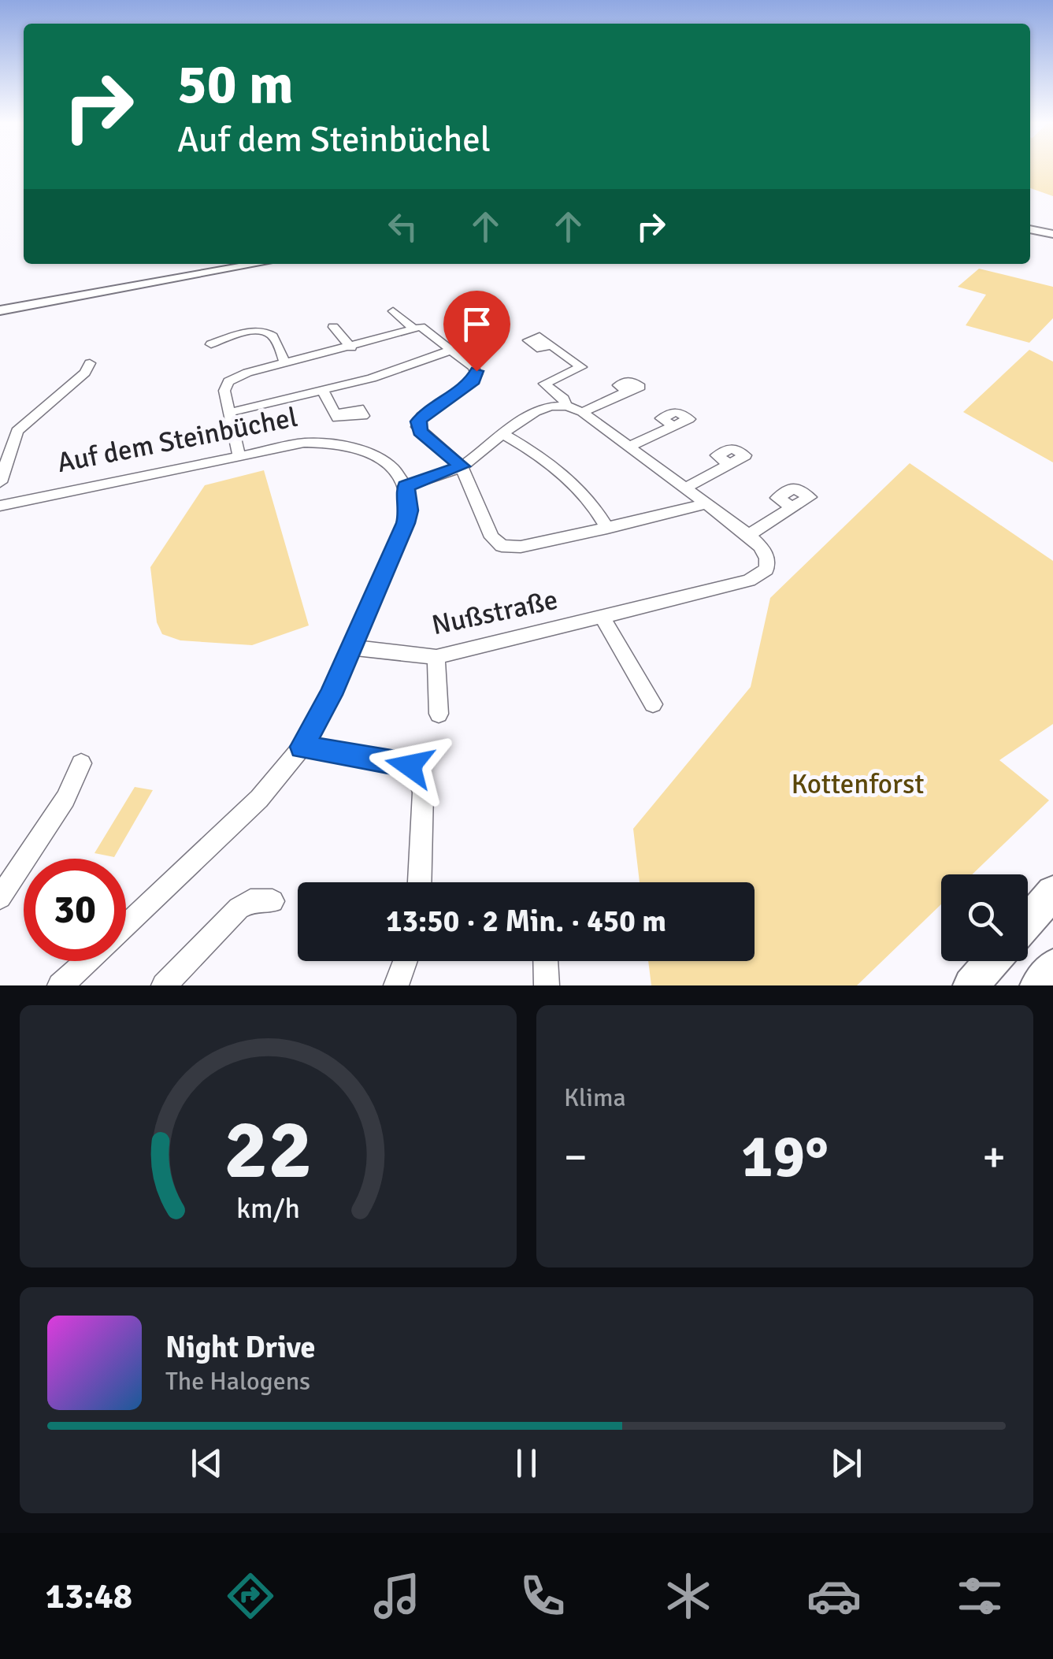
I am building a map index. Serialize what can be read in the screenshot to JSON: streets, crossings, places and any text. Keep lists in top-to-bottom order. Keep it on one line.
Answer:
{"streets":{"street":["Auf dem Steinbüchel","Nußstraße"]},"parks":["Kottenforst"],"page":{"turn":["50 m","Auf dem Steinbüchel"],"limit":"30","trip":"13:50 · 2 Min. · 450 m","tile":"Klima","heat":["−","19°","+"],"song":["Night Drive","The Halogens"],"tabs":"13:48","gauge":["22","km/h"]}}
